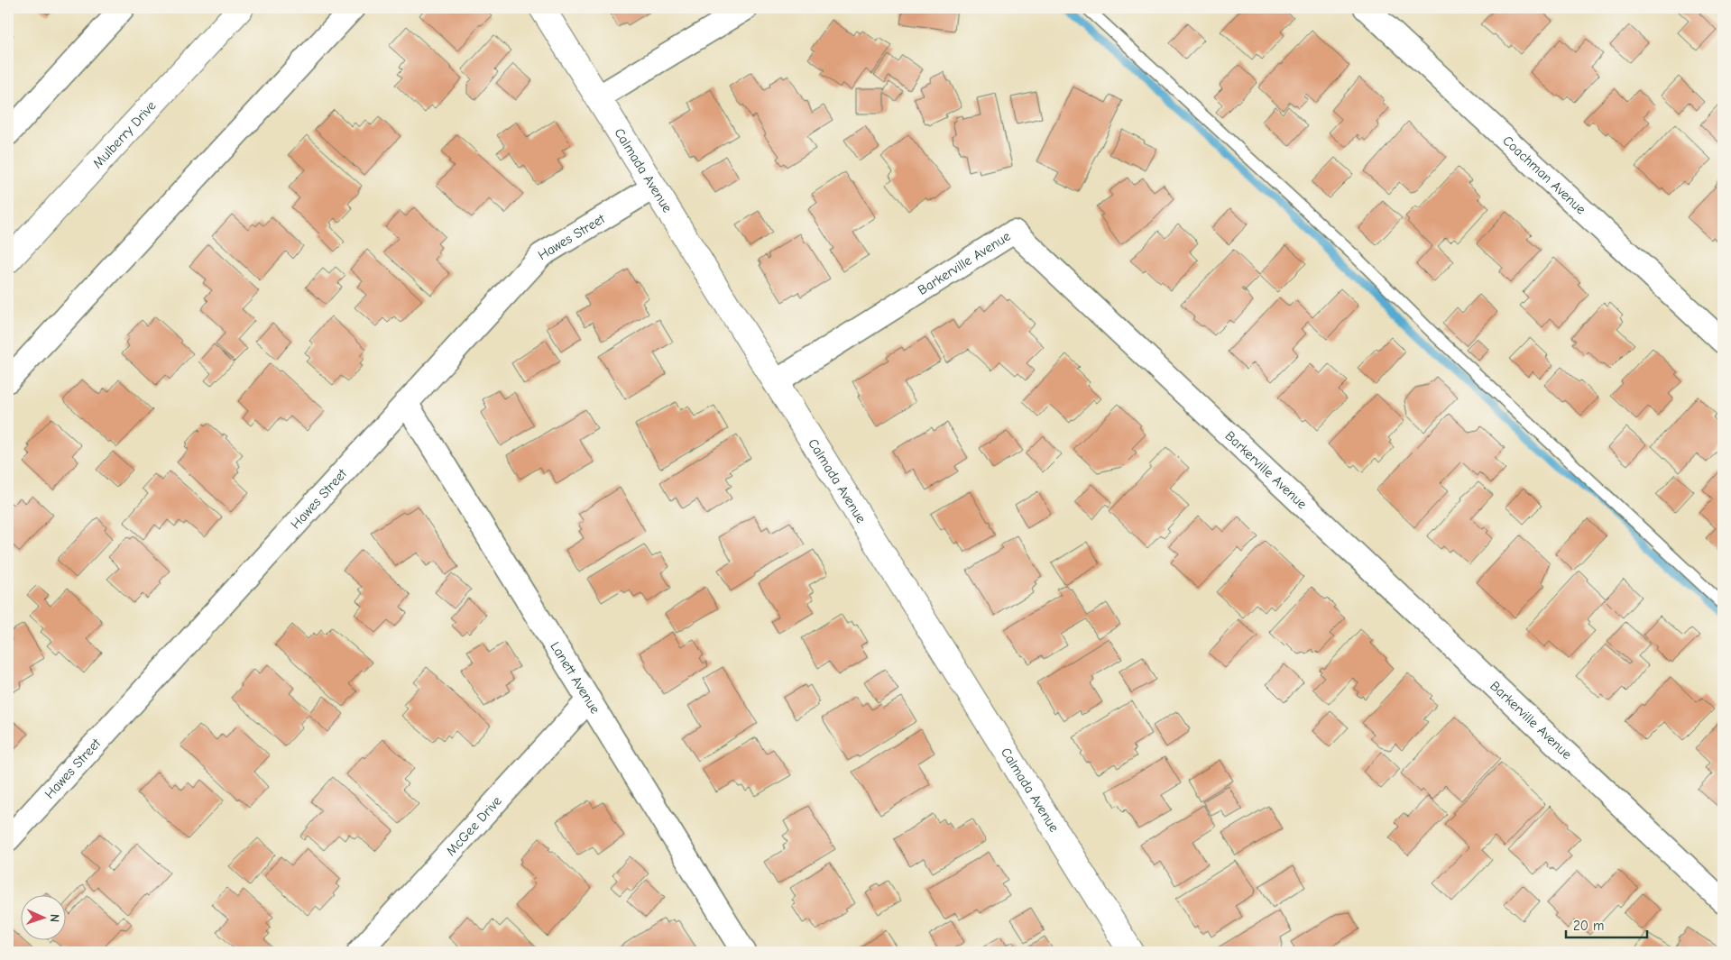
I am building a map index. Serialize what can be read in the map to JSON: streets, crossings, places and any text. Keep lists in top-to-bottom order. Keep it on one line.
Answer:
{"streets":{"street":["Mulberry Drive","Calmada Avenue","Coachman Avenue","Hawes Street","Barkerville Avenue","Lanett Avenue","McGee Drive"]},"crossings":[["Calmada Avenue","Hawes Street"],["Calmada Avenue","Barkerville Avenue"],["Hawes Street","Lanett Avenue"],["Lanett Avenue","McGee Drive"]],"scale_bar":"20 m","north":"right"}
